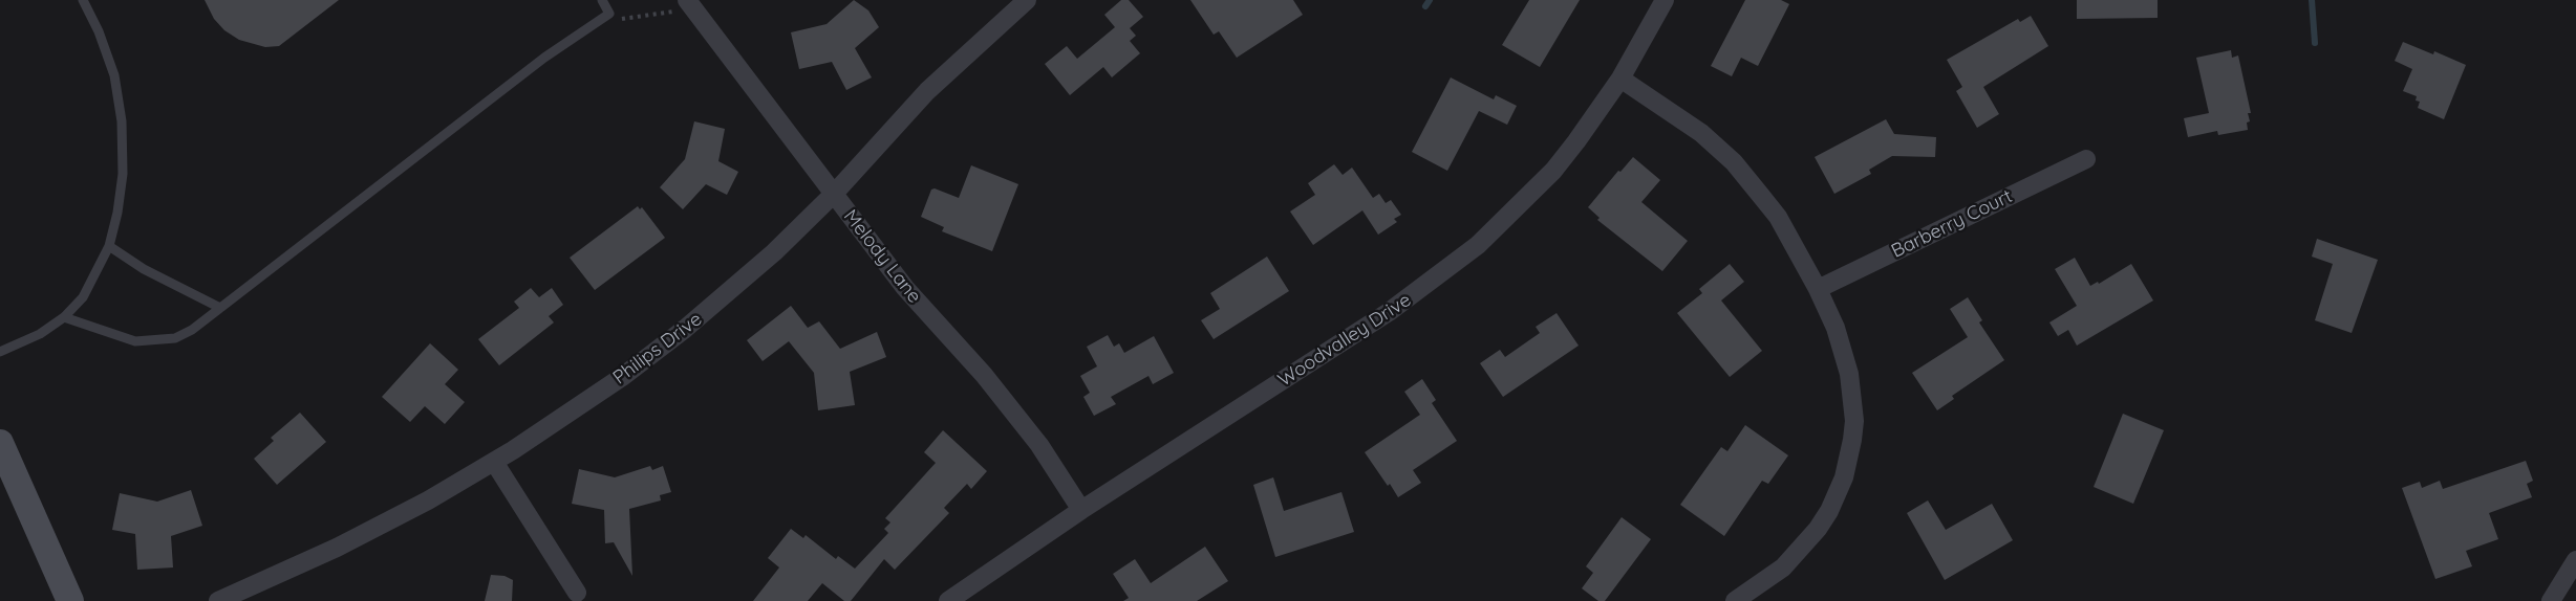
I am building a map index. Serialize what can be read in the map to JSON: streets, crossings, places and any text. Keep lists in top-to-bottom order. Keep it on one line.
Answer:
{"streets":{"street":["Barberry Court","Melody Lane","Woodvalley Drive","Philips Drive"]},"crossings":[["Melody Lane","Woodvalley Drive"],["Melody Lane","Philips Drive"]]}
